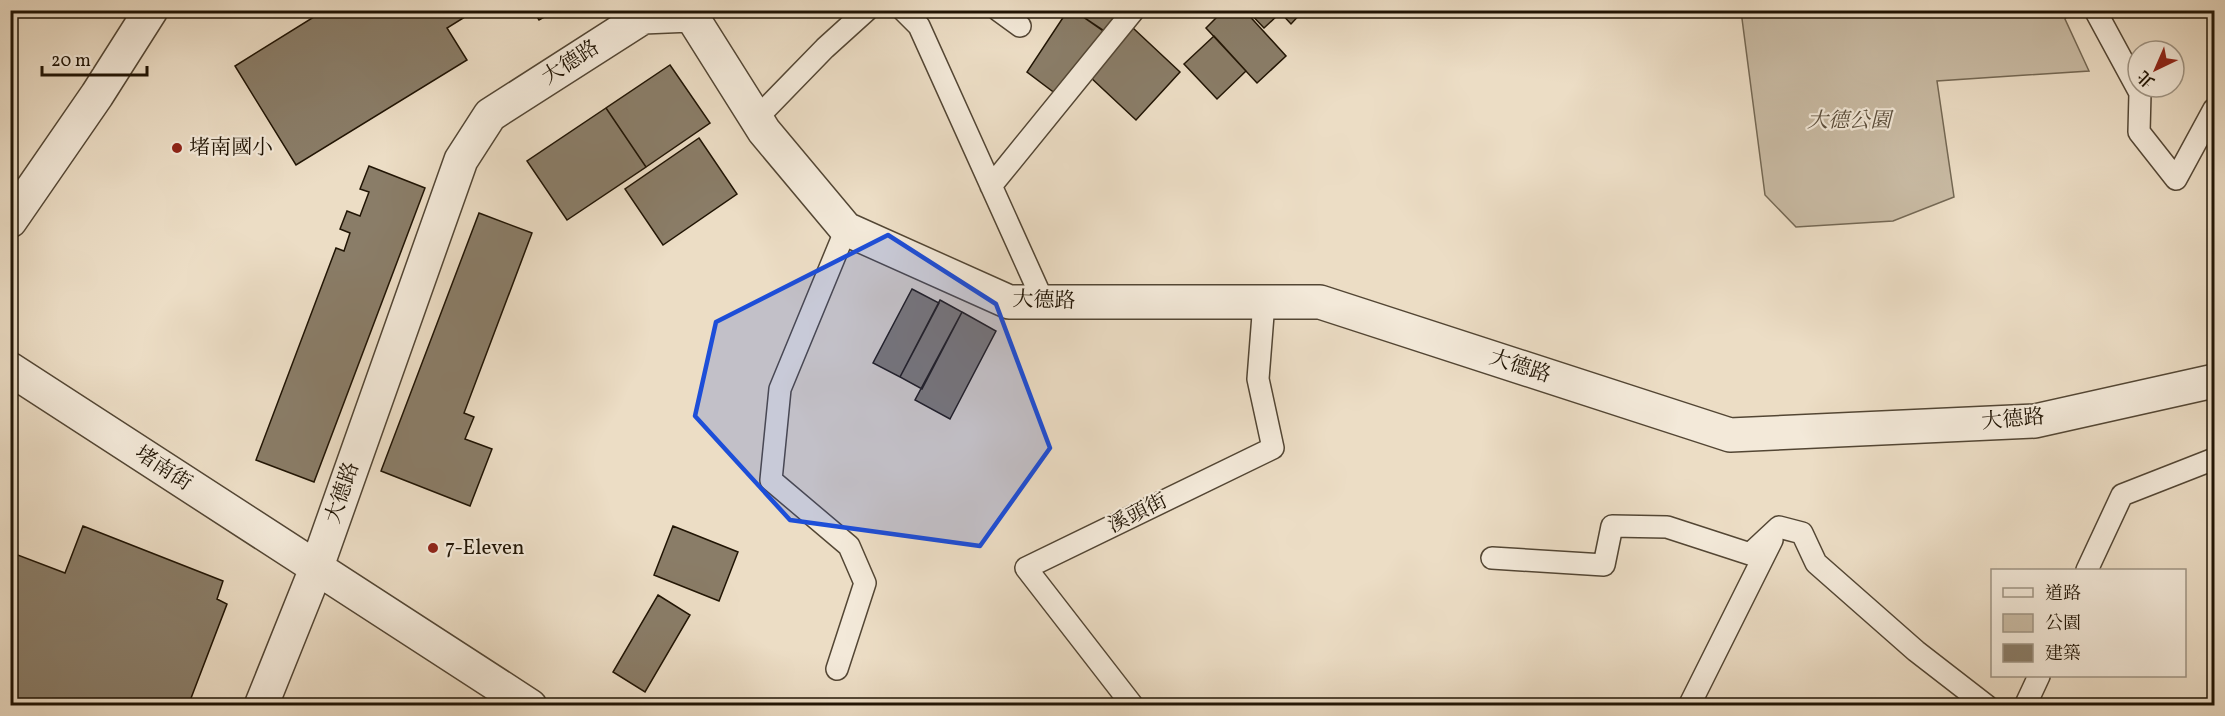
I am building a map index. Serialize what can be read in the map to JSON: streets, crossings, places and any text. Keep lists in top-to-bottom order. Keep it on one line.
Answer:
{"streets":{"street":["大德路","堵南街"],"lane":["溪頭街"]},"crossings":[["大德路","堵南街"],["大德路","溪頭街"]],"parks":["大德公園"],"places":["堵南國小","7-Eleven"],"legend":["道路","公園","建築"],"scale_bar":"20 m","north":"bottom left"}
